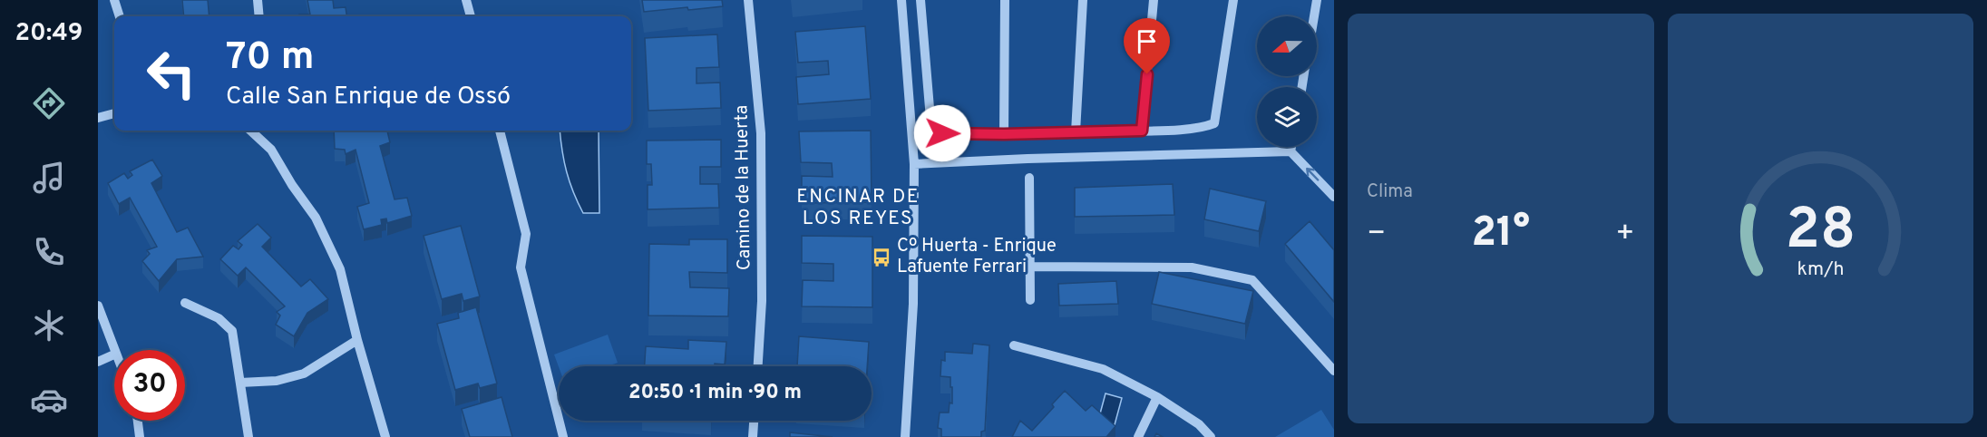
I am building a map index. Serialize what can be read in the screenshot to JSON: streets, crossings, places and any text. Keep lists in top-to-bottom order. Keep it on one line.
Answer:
{"streets":{"street":["Camino de la Huerta"]},"districts":["ENCINAR DE LOS REYES"],"places":{"bus stop":["Cº Huerta - Enrique Lafuente Ferrari"]},"north":"left","page":{"tabs":"20:49","tile":"Clima","turn":["70 m","Calle San Enrique de Ossó"],"heat":["−","21°","+"],"limit":"30","trip":"20:50 · 1 min · 90 m","gauge":["28","km/h"]}}
